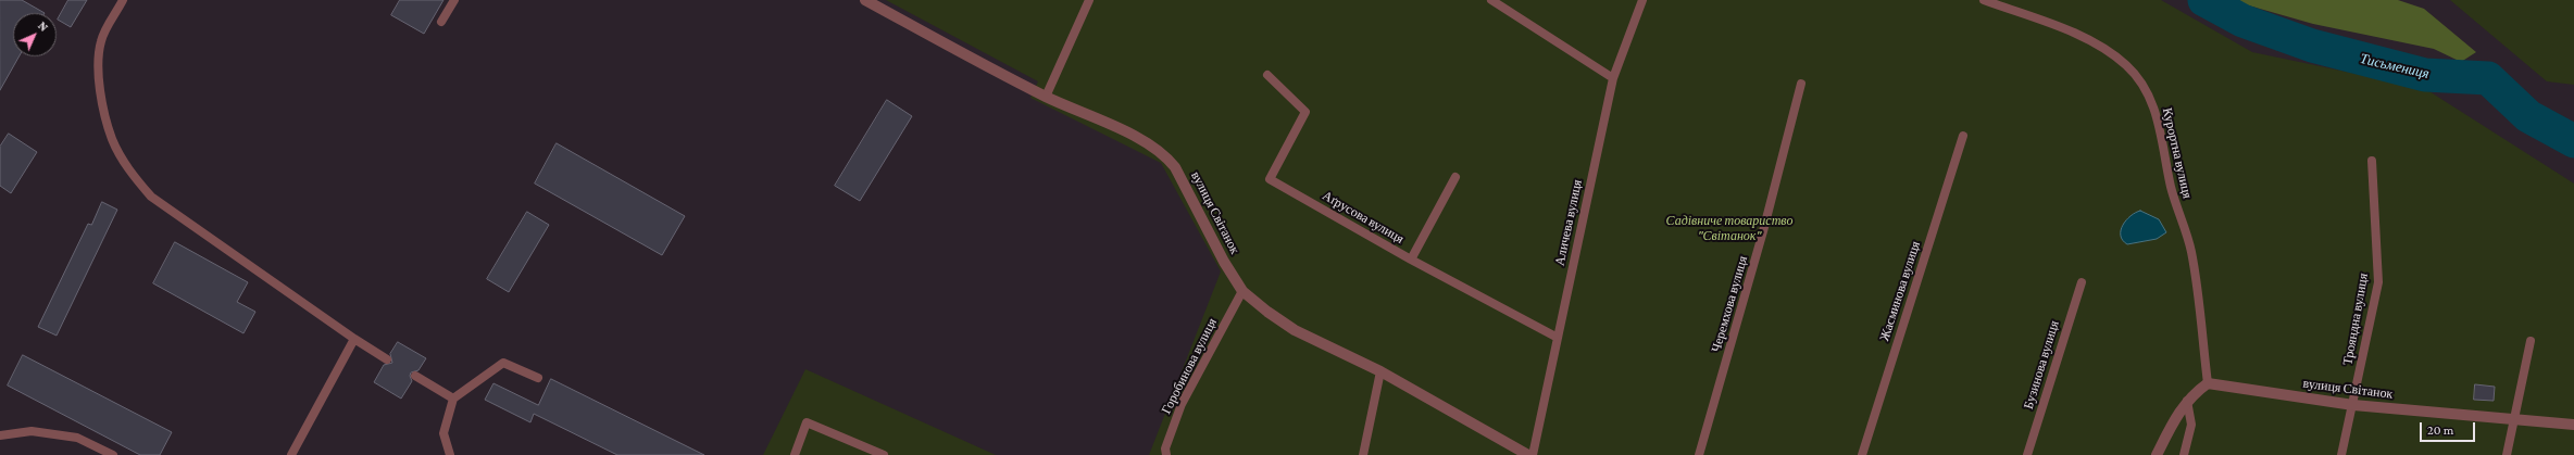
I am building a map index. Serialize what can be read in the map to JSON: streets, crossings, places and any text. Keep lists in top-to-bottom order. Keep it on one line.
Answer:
{"streets":{"street":["вулиця Світанок"],"lane":["Курортна вулиця","Аґрусова вулиця","Аличева вулиця","Жасминова вулиця","Черемхова вулиця","Трояндна вулиця","Бузинова вулиця","Горобинова вулиця"]},"crossings":[["Курортна вулиця","вулиця Світанок"],["вулиця Світанок","Трояндна вулиця"],["вулиця Світанок","Горобинова вулиця"],["Аґрусова вулиця","Аличева вулиця"]],"water":["Тисьмениця"],"parks":["Садівниче товариство \"Світанок\""],"scale_bar":"20 m","north":"top right"}
